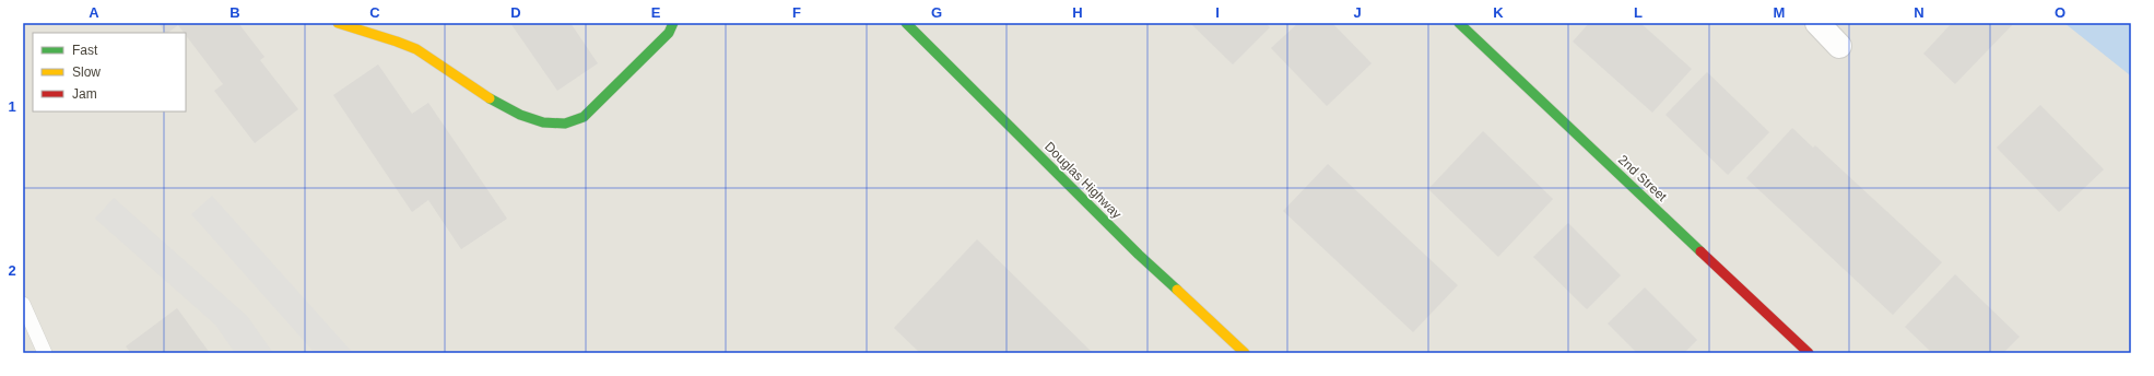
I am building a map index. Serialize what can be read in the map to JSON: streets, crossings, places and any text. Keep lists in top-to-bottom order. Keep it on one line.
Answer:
{"streets":{"street":["2nd Street","Douglas Highway"]},"legend":["Fast","Slow","Jam"],"grid":{"columns":["A","B","C","D","E","F","G","H","I","J","K","L","M","N","O"],"rows":["1","2"]}}
